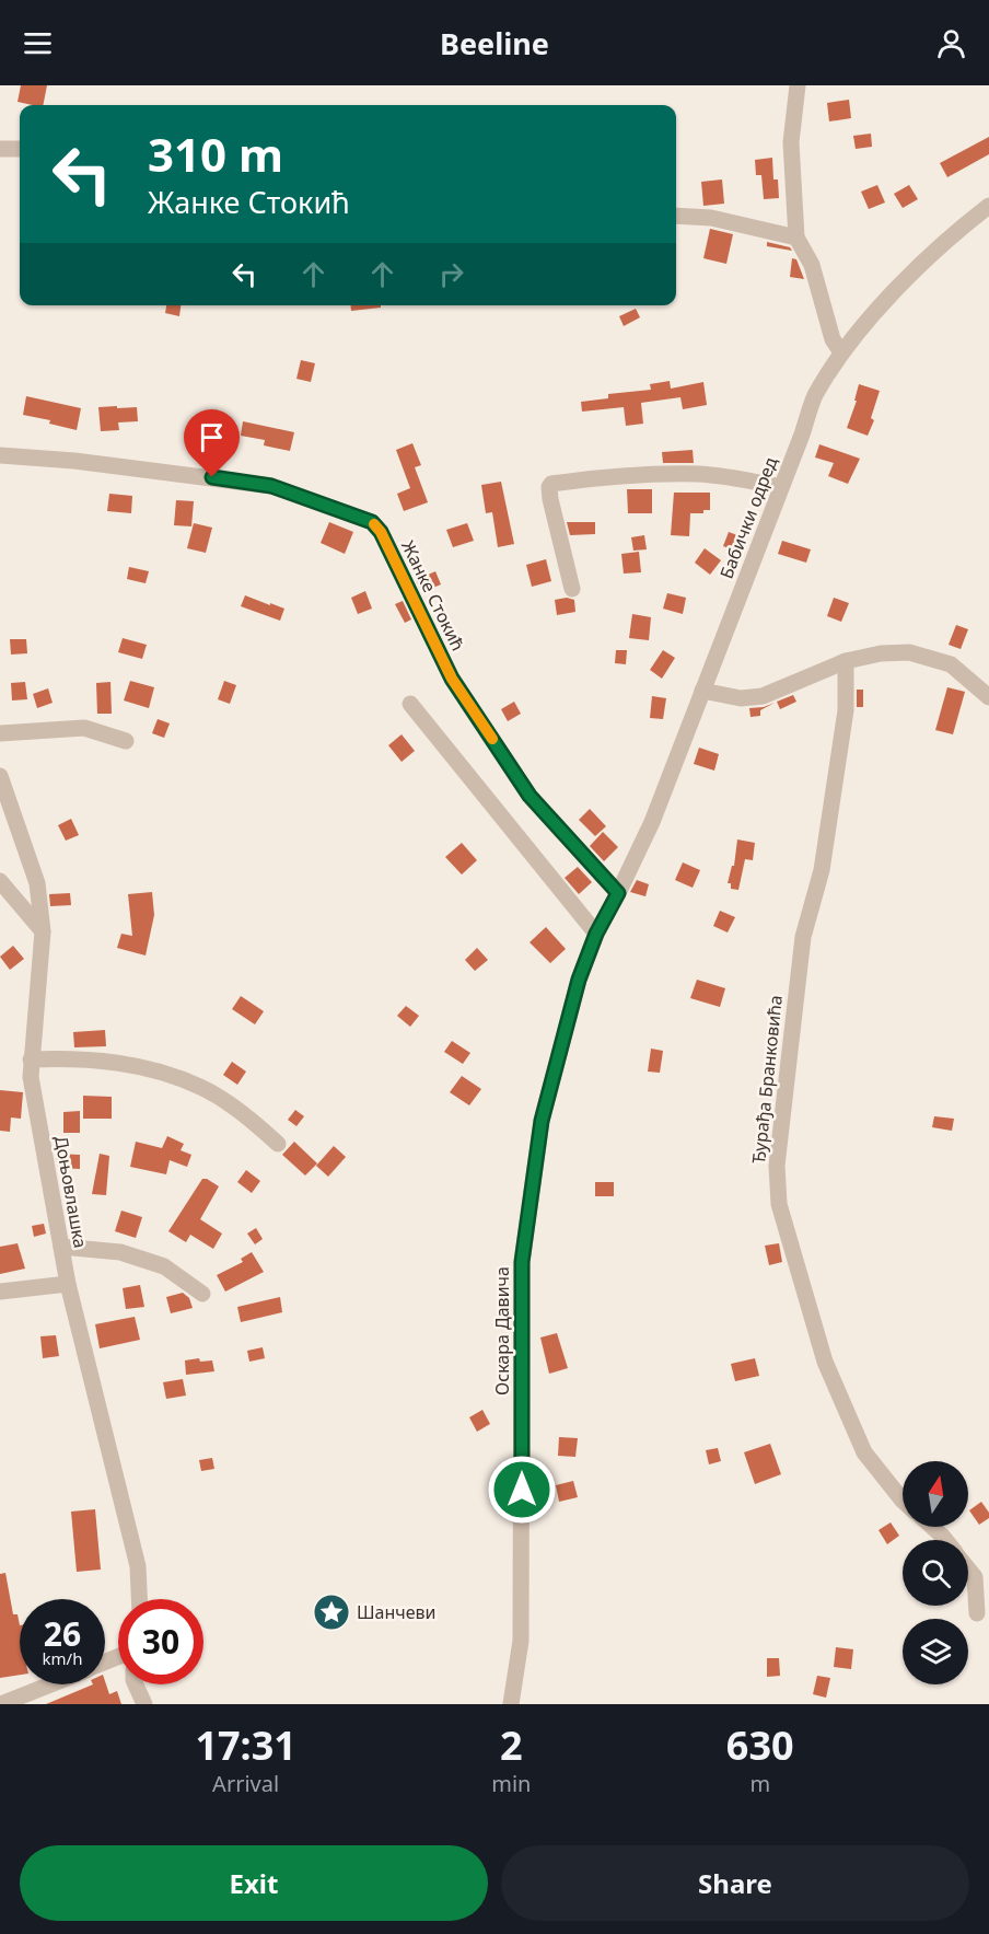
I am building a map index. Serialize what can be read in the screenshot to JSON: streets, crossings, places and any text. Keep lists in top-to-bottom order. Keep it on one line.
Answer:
{"streets":{"street":["Бабички одред","Жанке Стокић","Ђурађа Бранковића","Доњовлашка","Оскара Давича"]},"crossings":[["Бабички одред","Жанке Стокић"],["Бабички одред","Оскара Давича"],["Жанке Стокић","Оскара Давича"]],"places":{"place":["Шанчеви"]},"north":"top","page":{"header":"Beeline","turn":["310 m","Жанке Стокић"],"speed":"26 km/h","limit":"30","eta":["17:31","Arrival","2","min","630","m"],"buttons":["Exit","Share"]}}
